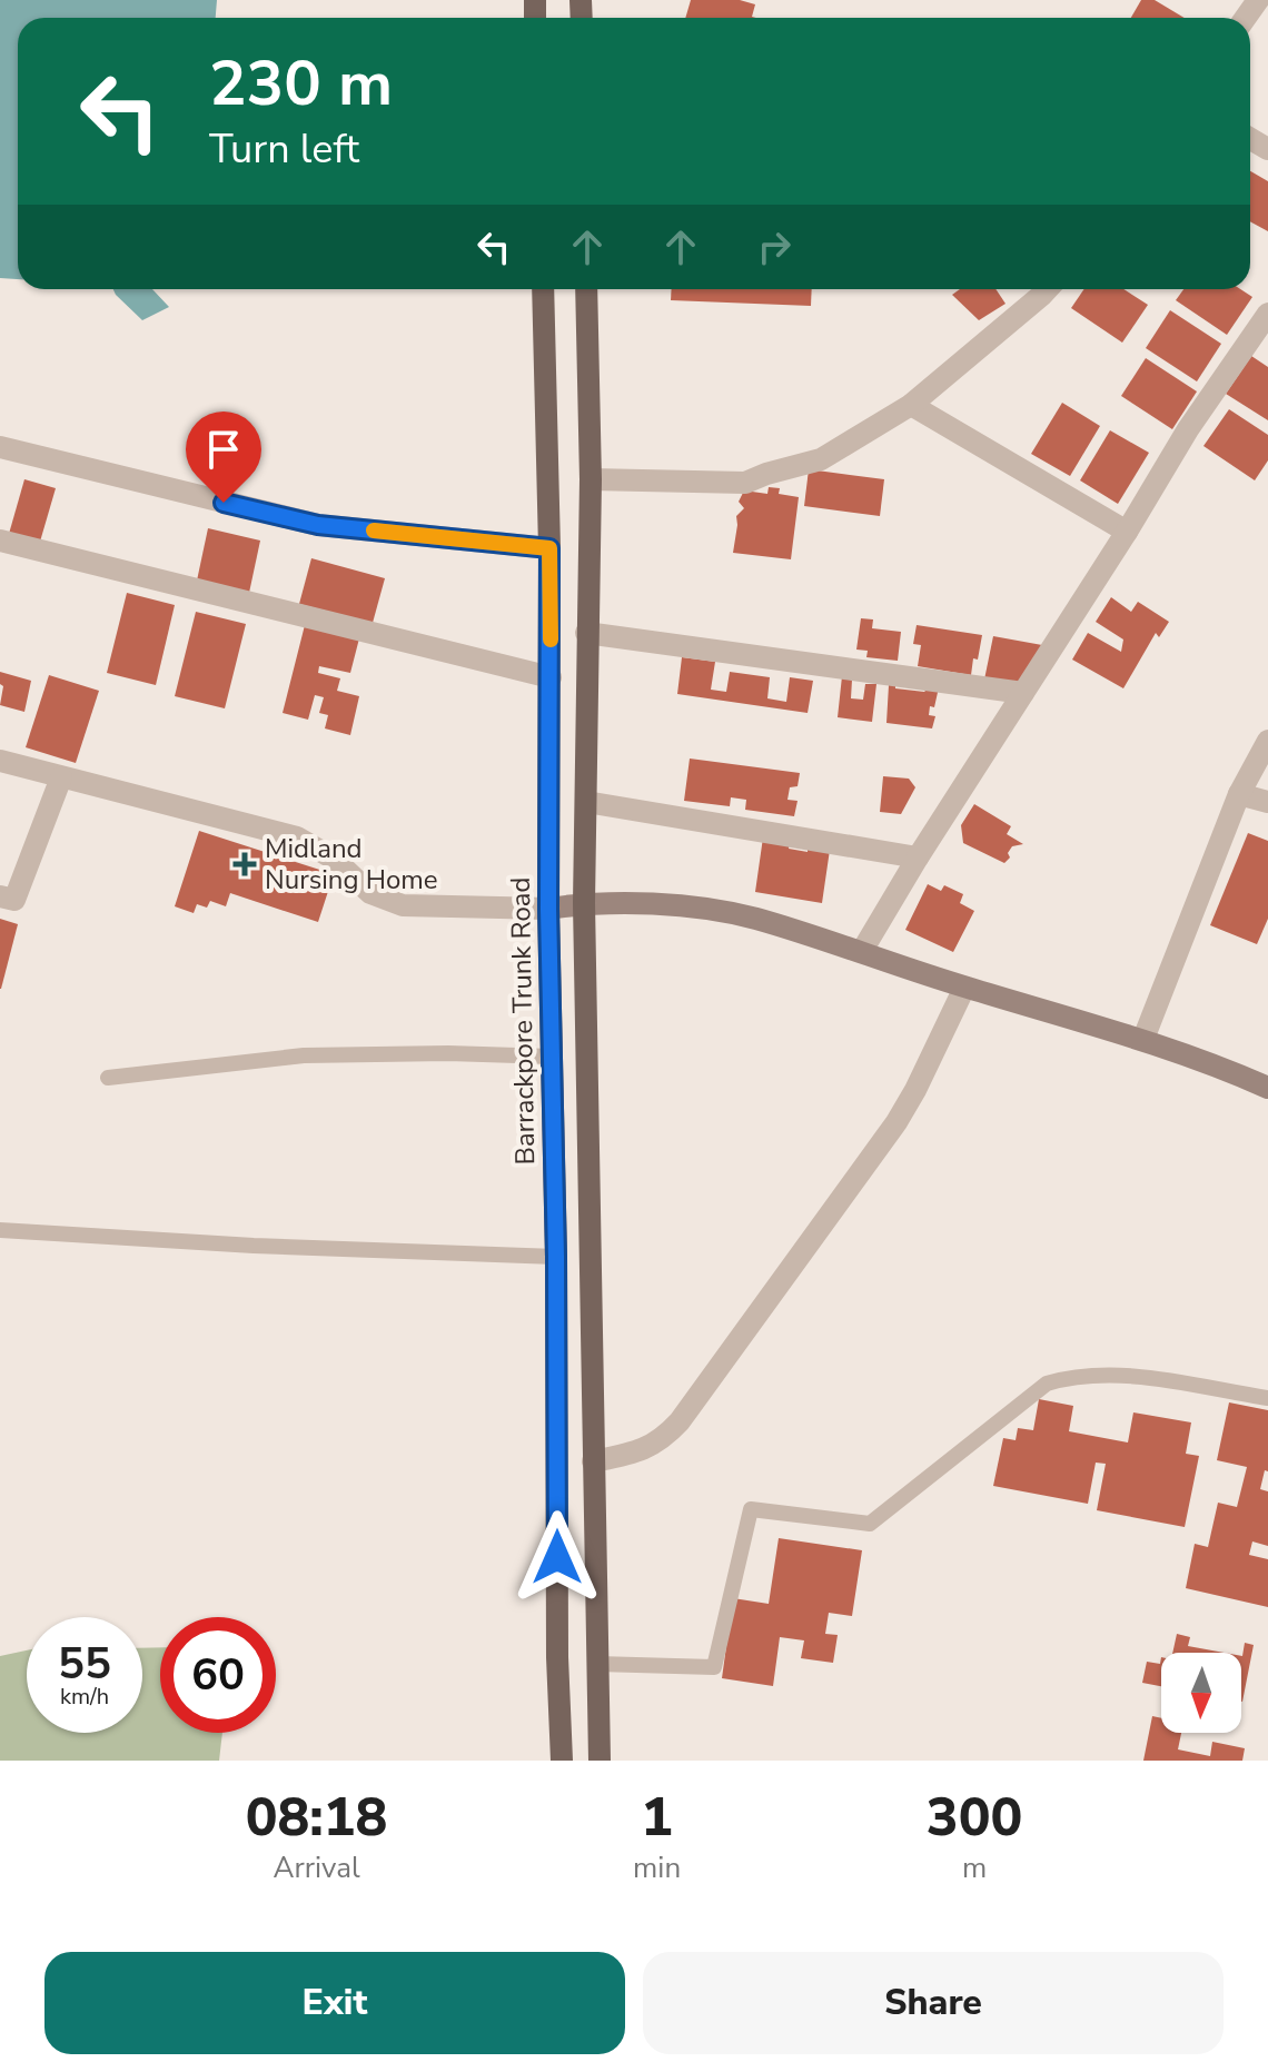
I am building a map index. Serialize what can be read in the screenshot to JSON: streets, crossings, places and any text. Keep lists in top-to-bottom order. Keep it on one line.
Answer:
{"streets":{"main road":["Barrackpore Trunk Road"]},"places":{"health":["Midland Nursing Home"]},"north":"bottom","page":{"turn":["230 m","Turn left"],"speed":"55 km/h","limit":"60","eta":["08:18","Arrival","1","min","300","m"],"buttons":["Exit","Share"]}}
